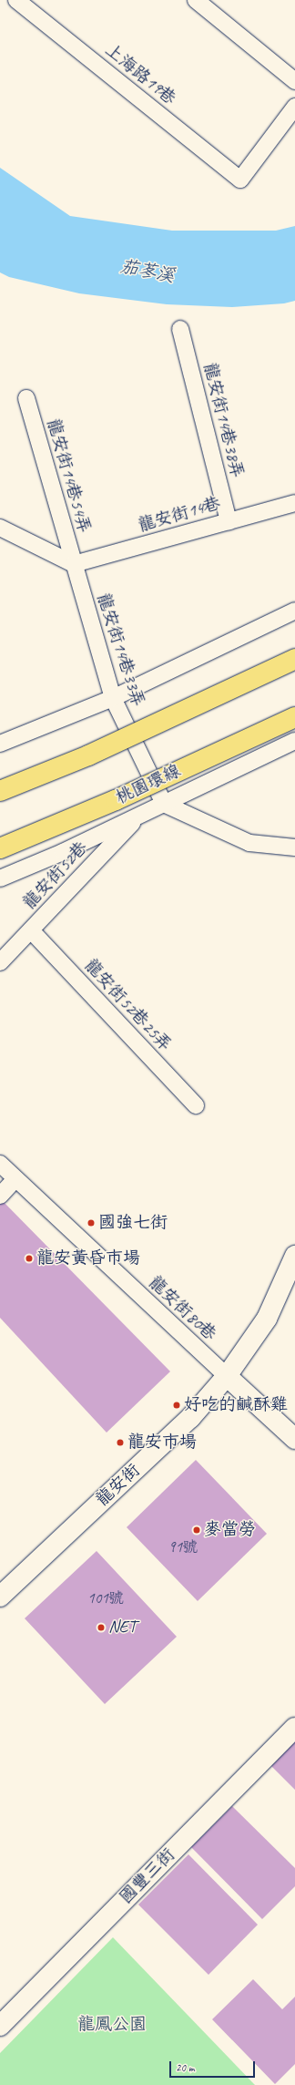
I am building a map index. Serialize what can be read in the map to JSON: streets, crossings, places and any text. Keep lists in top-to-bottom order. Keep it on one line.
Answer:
{"streets":{"highway":["桃園環線"],"street":["龍安街","國豐三街"],"lane":["上海路19巷","龍安街14巷38弄","龍安街14巷54弄","龍安街14巷","龍安街14巷33弄","龍安街52巷","龍安街52巷25弄","龍安街80巷"]},"crossings":[["龍安街14巷38弄","龍安街14巷"],["龍安街14巷54弄","龍安街14巷"],["龍安街14巷54弄","龍安街14巷33弄"],["龍安街14巷","龍安街14巷33弄"],["龍安街52巷","龍安街52巷25弄"],["龍安街80巷","龍安街"]],"water":["茄苳溪"],"parks":["龍鳳公園"],"places":["國強七街","龍安黃昏市場","好吃的鹹酥雞","龍安市場","麥當勞","NET"],"house_numbers":["91號","101號"],"scale_bar":"20 m"}
